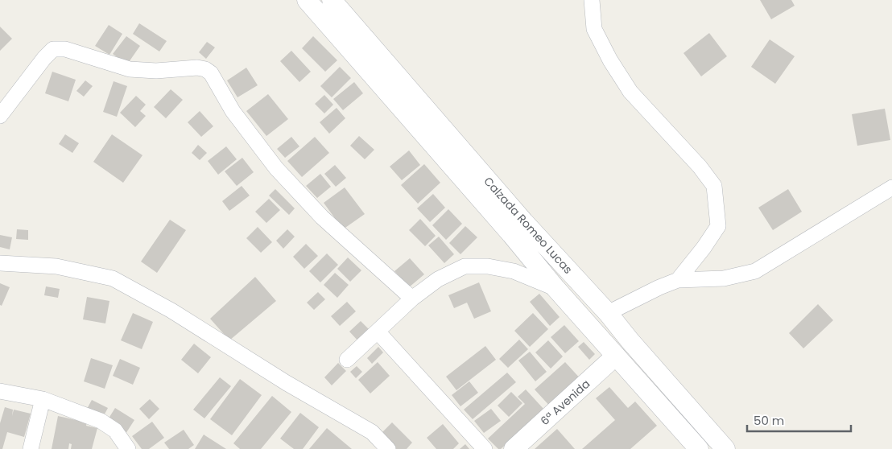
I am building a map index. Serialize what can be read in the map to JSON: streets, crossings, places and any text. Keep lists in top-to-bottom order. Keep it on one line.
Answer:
{"streets":{"street":["Calzada Romeo Lucas","6ª Avenida"]},"crossings":[["Calzada Romeo Lucas","6ª Avenida"]],"scale_bar":"50 m"}
